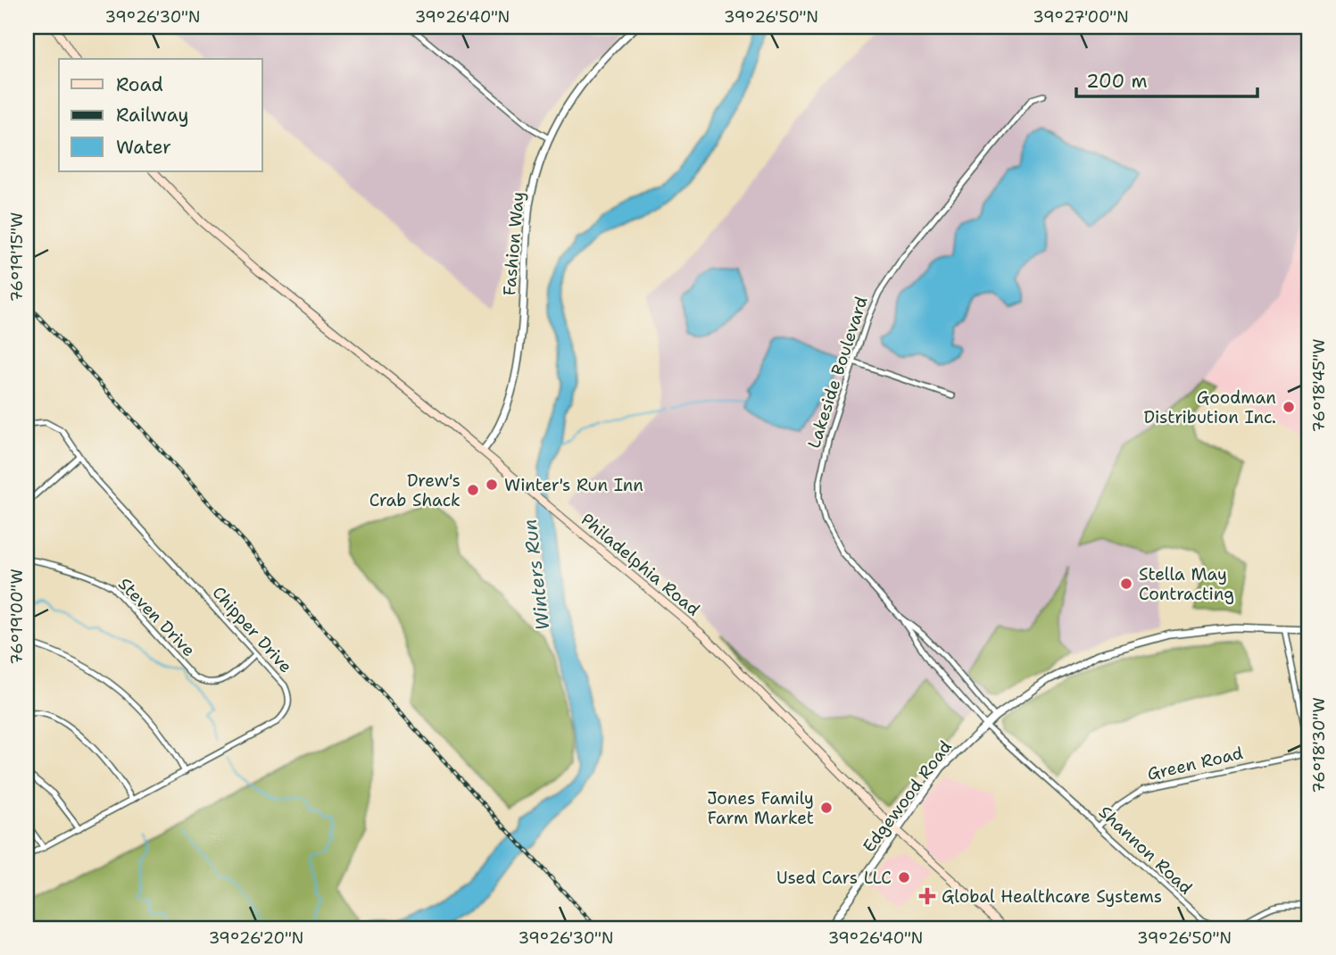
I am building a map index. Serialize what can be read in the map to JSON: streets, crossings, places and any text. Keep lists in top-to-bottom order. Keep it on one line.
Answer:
{"streets":{"main road":["Philadelphia Road"],"street":["Fashion Way","Lakeside Boulevard","Steven Drive","Chipper Drive","Green Road","Edgewood Road","Shannon Road"]},"crossings":[["Fashion Way","Philadelphia Road"],["Lakeside Boulevard","Edgewood Road"],["Lakeside Boulevard","Shannon Road"],["Philadelphia Road","Edgewood Road"],["Steven Drive","Chipper Drive"],["Green Road","Shannon Road"],["Edgewood Road","Shannon Road"]],"water":["Winters Run"],"places":{"other":["Goodman Distribution Inc.","Winter's Run Inn","Drew's Crab Shack","Stella May Contracting","Jones Family Farm Market","Used Cars LLC"],"health":["Global Healthcare Systems"]},"legend":["Road","Railway","Water"],"scale_bar":"200 m","coordinates":["39°26'30\"N","39°26'40\"N","39°26'50\"N","39°27'00\"N","76°19'15\"W","76°18'45\"W","76°19'00\"W","76°18'30\"W","39°26'20\"N"]}
